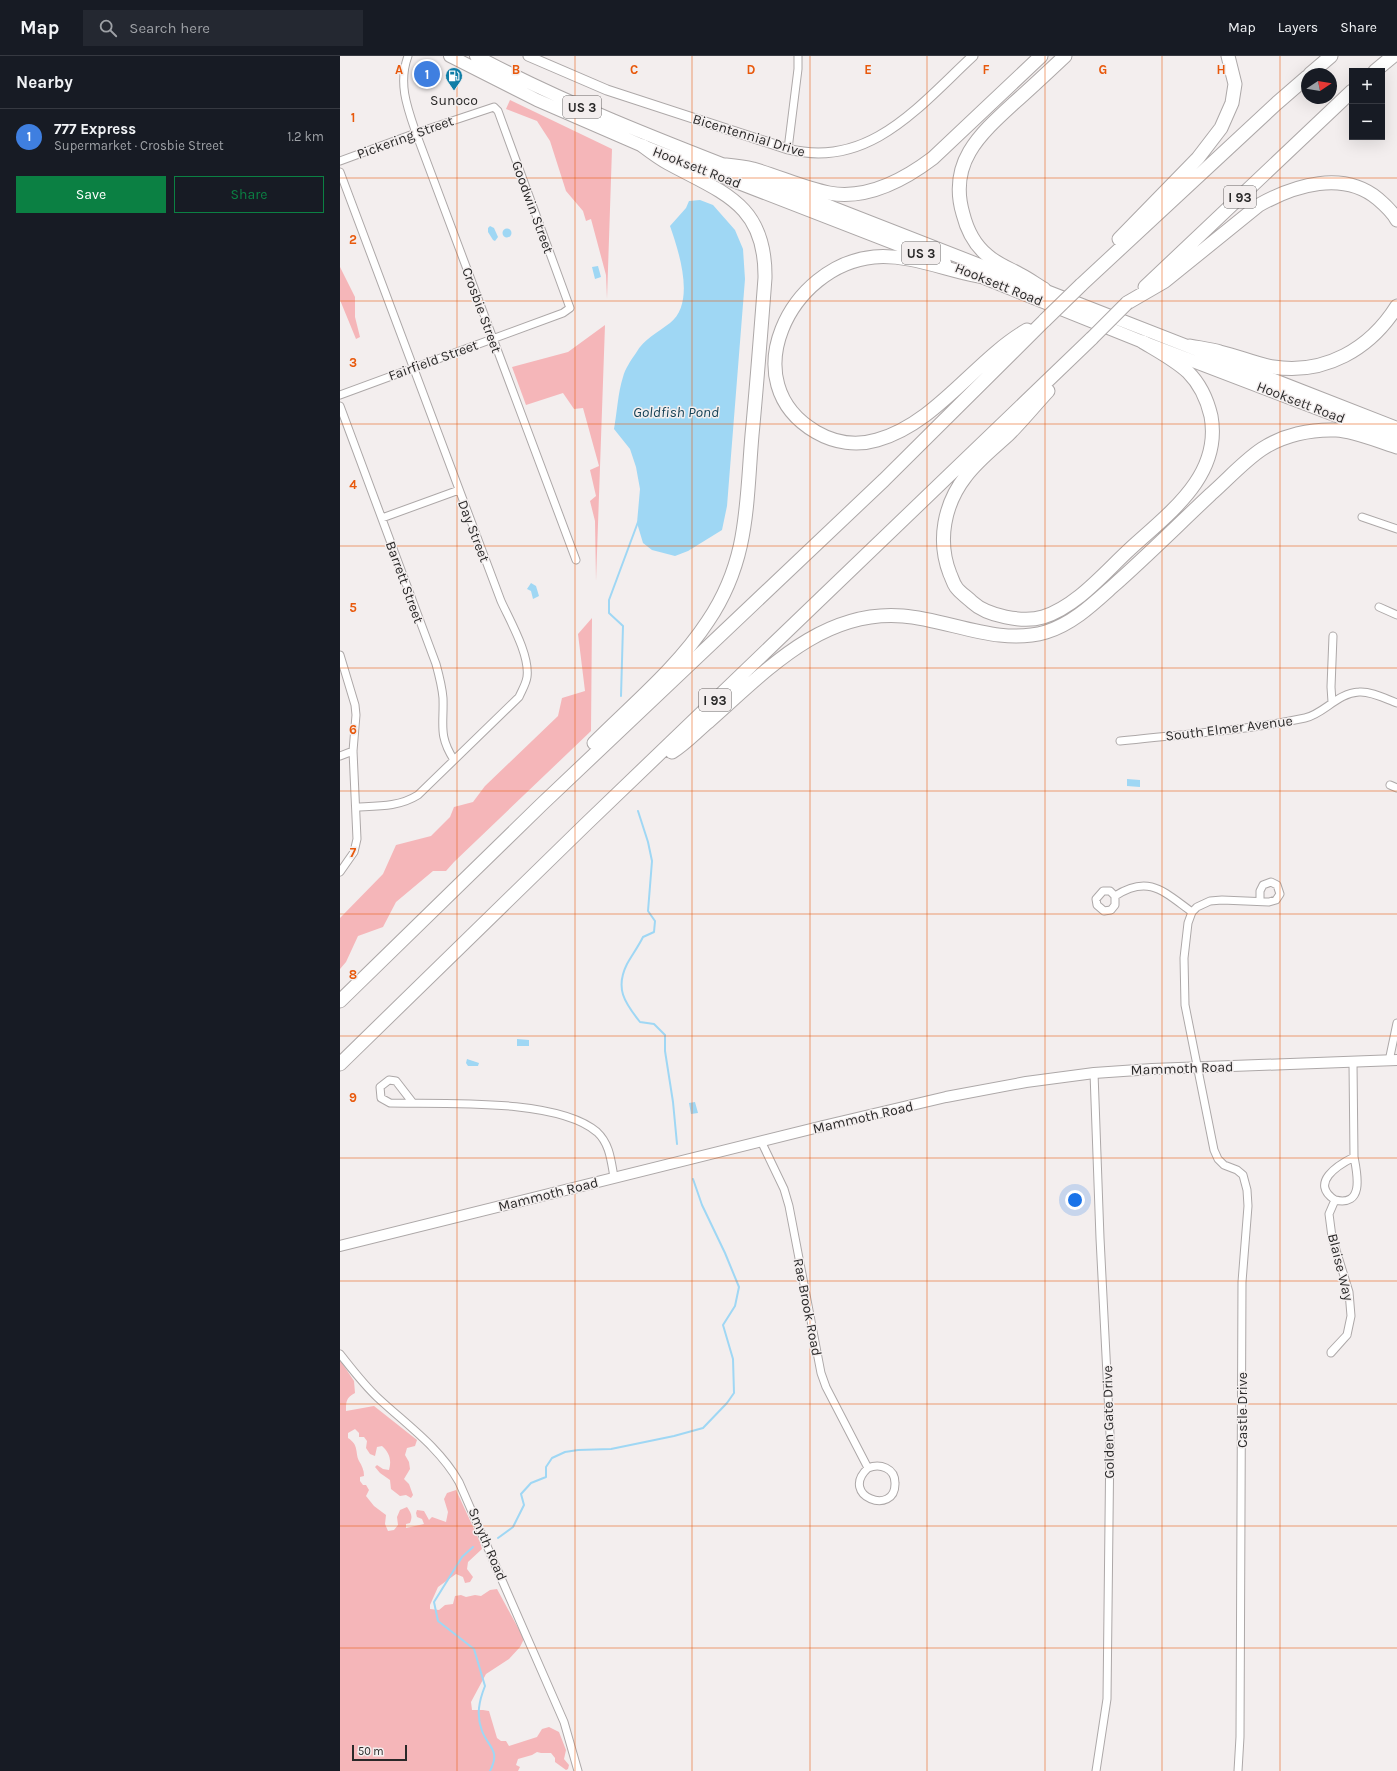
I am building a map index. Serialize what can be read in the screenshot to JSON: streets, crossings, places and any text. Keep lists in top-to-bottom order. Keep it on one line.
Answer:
{"streets":{"highway":["I 93"],"main road":["US 3","Hooksett Road","Mammoth Road"],"street":["Bicentennial Drive","Pickering Street","Goodwin Street","Crosbie Street","Fairfield Street","Day Street","Barrett Street","South Elmer Avenue","Blaise Way","Rae Brook Road","Castle Drive","Golden Gate Drive","Smyth Road"]},"crossings":[["Pickering Street","Goodwin Street"],["Pickering Street","Crosbie Street"],["Goodwin Street","Fairfield Street"],["Crosbie Street","Fairfield Street"],["Fairfield Street","Day Street"],["Day Street","Barrett Street"],["Mammoth Road","Rae Brook Road"],["Mammoth Road","Castle Drive"],["Mammoth Road","Golden Gate Drive"]],"water":["Goldfish Pond"],"places":{"fuel station":["Sunoco"]},"scale_bar":"50 m","north":"right","page":{"header":"Map","search":"Search here","nav":["Map","Layers","Share"],"heading":"Nearby","pins":"1","map_buttons":["+","−"],"list":[{"mark":"1","name":"777 Express","note":"Supermarket · Crosbie Street","value":"1.2 km"}],"buttons":["Save","Share"],"scale":"50 m"},"grid":{"columns":["A","B","C","D","E","F","G","H"],"rows":["1","2","3","4","5","6","7","8","9"]}}
